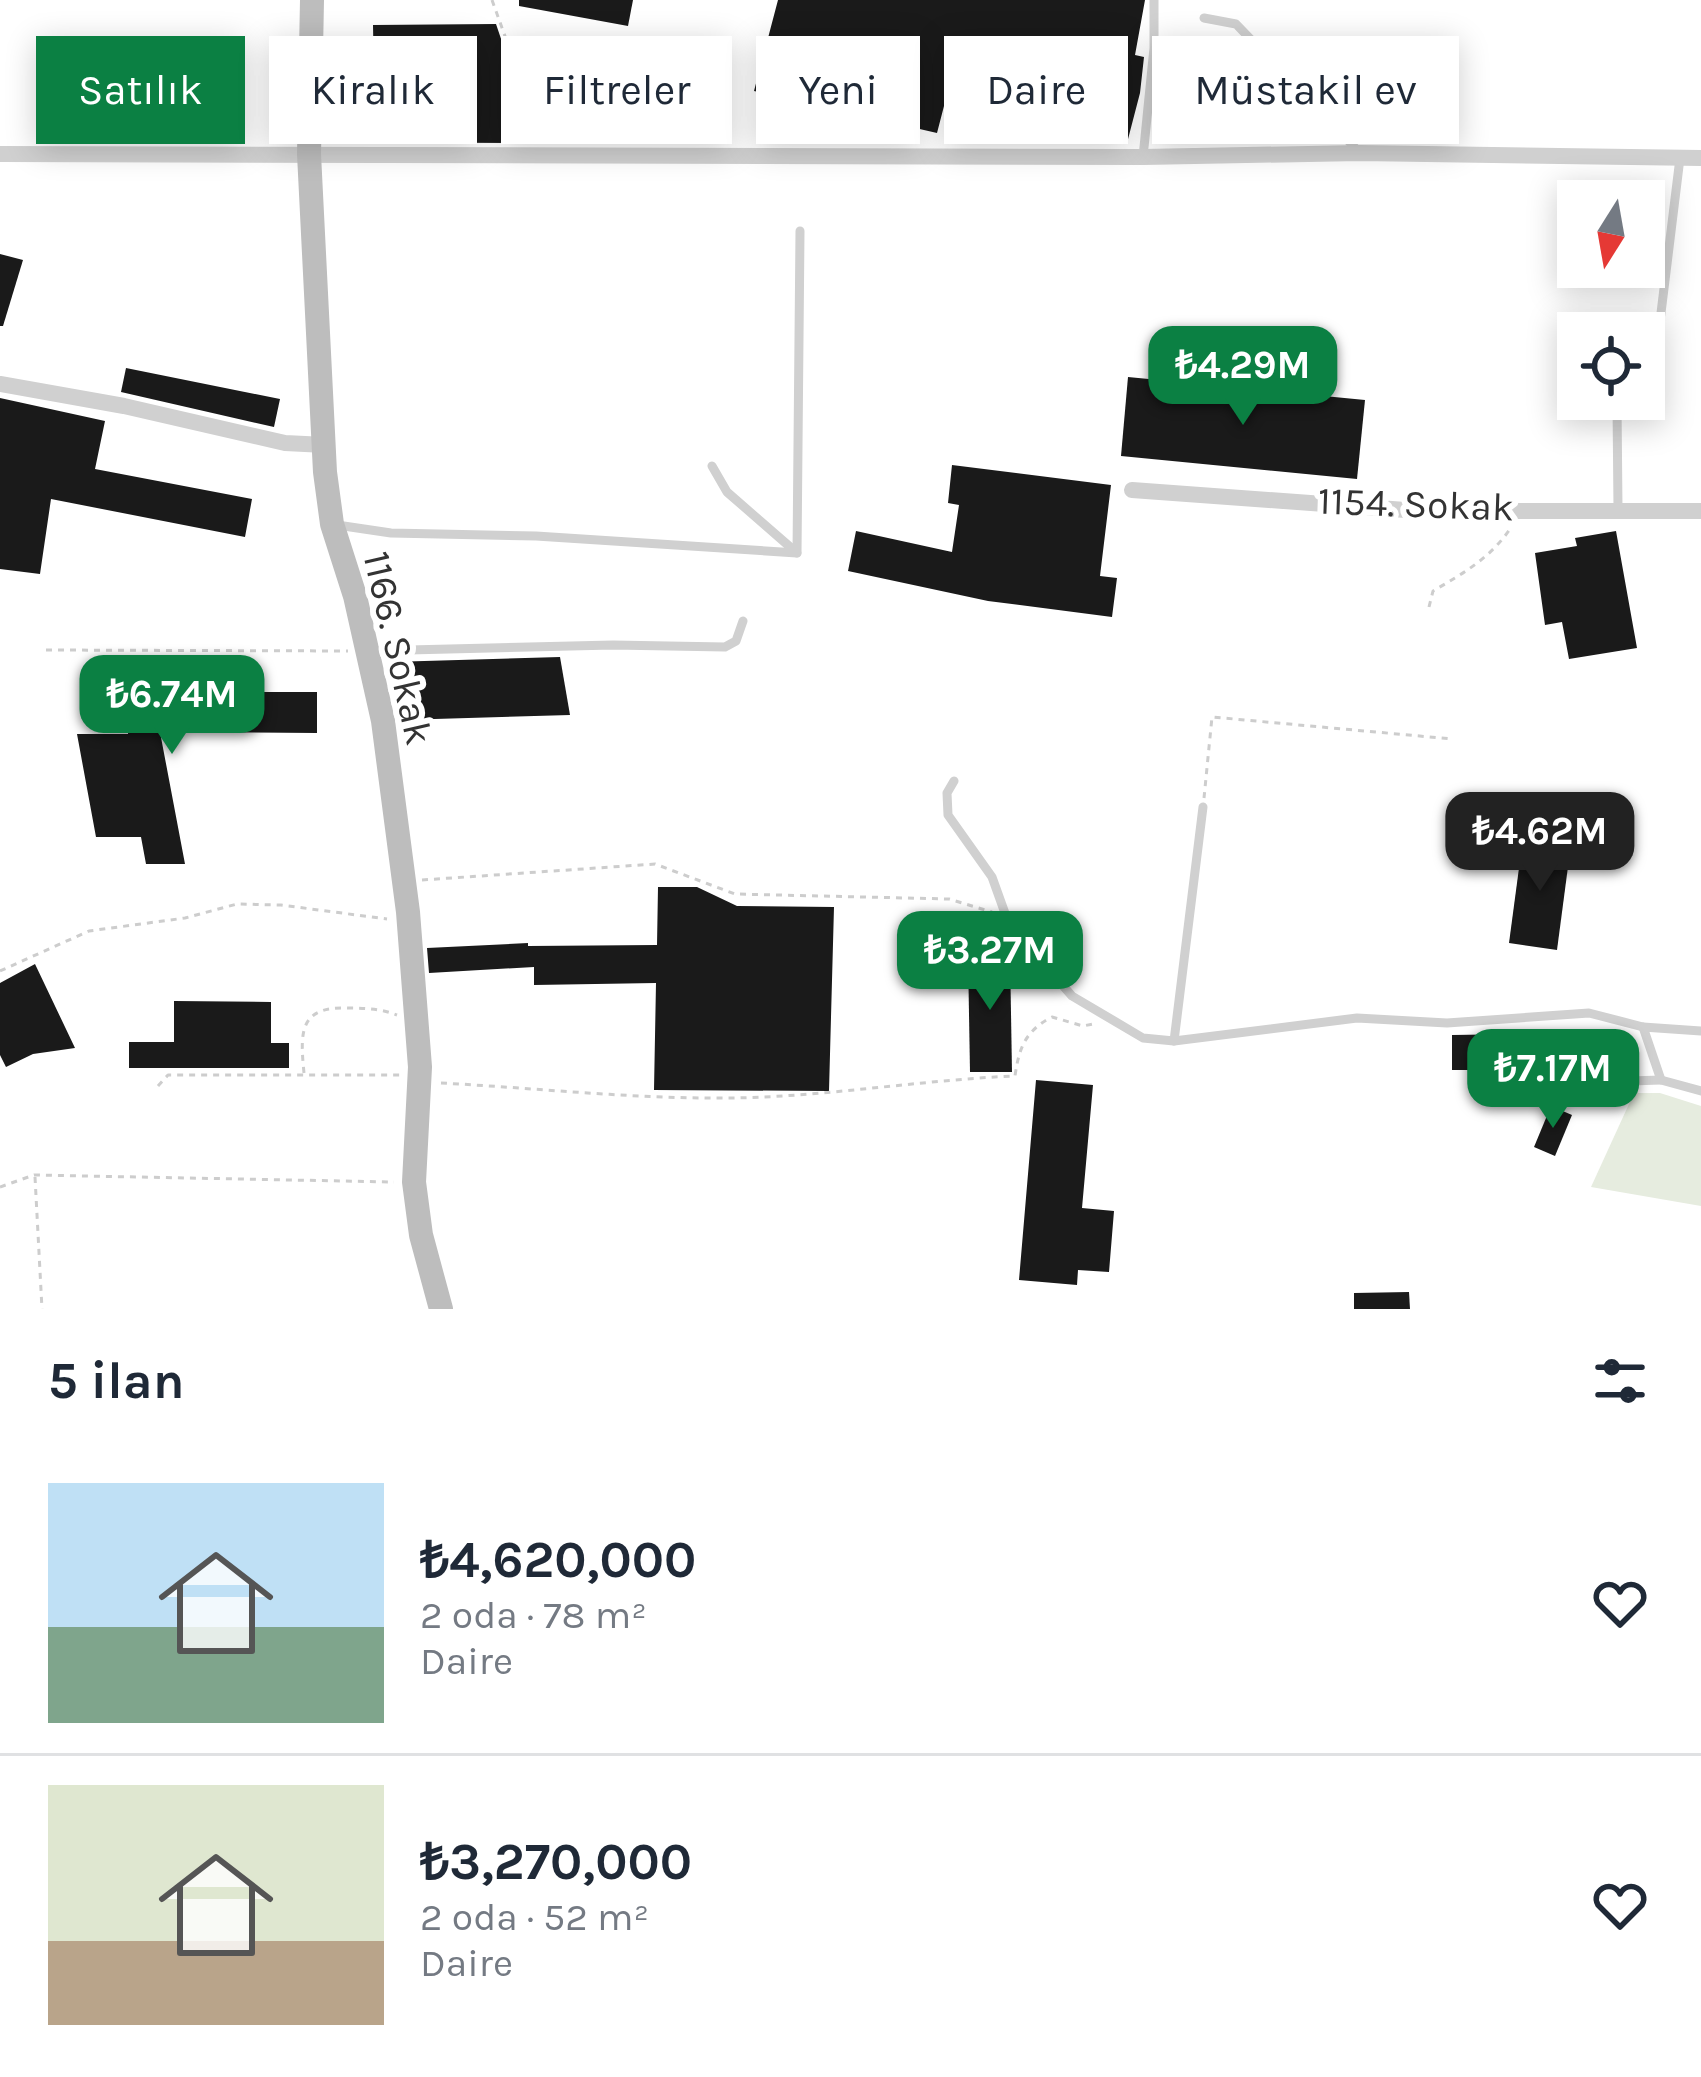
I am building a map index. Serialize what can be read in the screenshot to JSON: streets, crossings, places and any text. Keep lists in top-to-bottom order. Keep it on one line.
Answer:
{"streets":{"street":["1154. Sokak","1166. Sokak"]},"north":"bottom","page":{"chip":["Satılık","Kiralık","Filtreler","Yeni","Daire","Müstakil ev"],"price":["₺4.29M","₺6.74M","₺4.62M","₺3.27M","₺7.17M"],"heading":"5 ilan","list":[{"name":"₺4,620,000","note":"2 oda · 78 m² · Daire"},{"name":"₺3,270,000","note":"2 oda · 52 m² · Daire"}]}}
